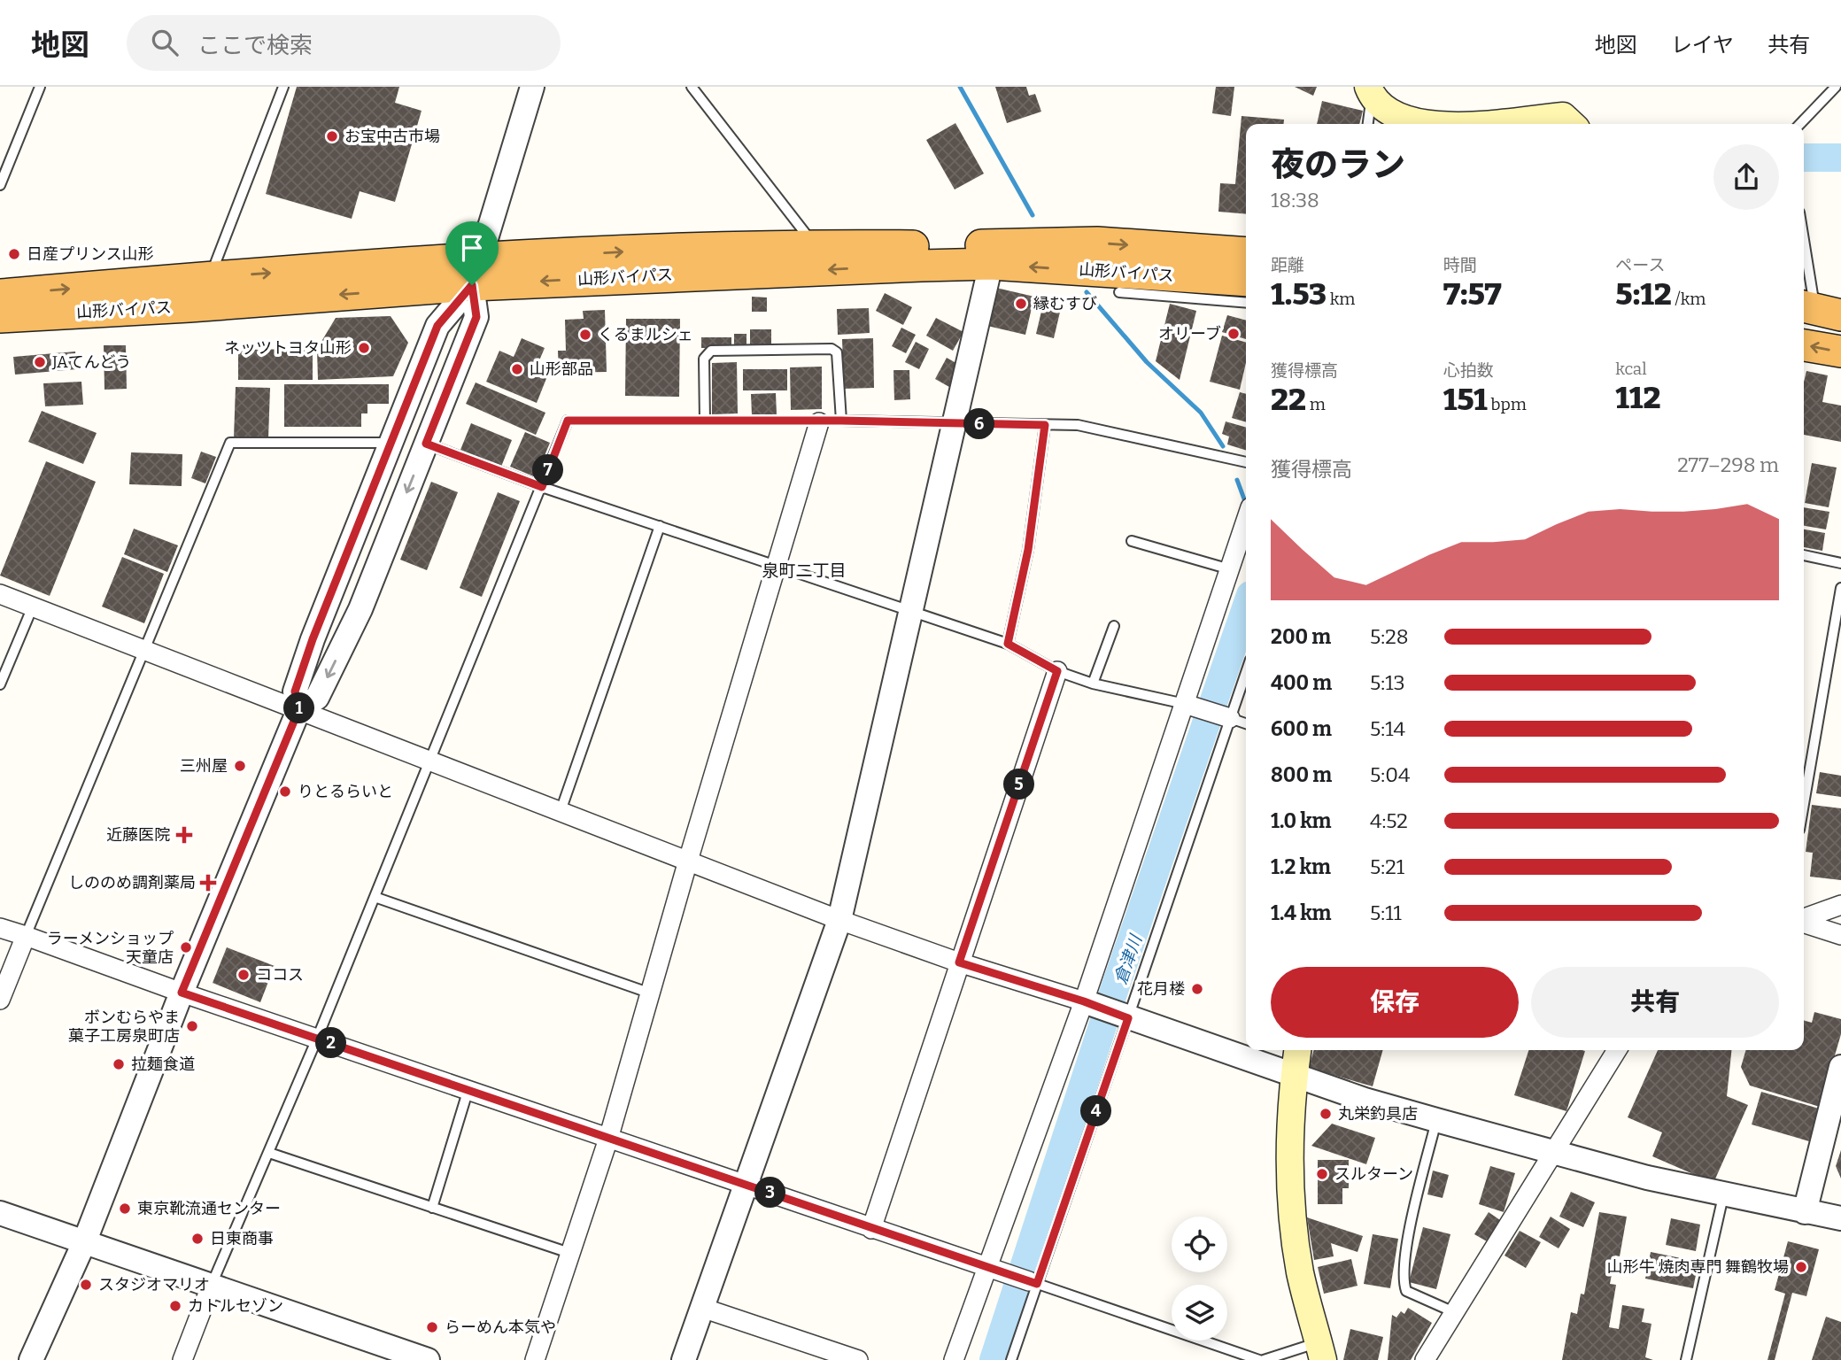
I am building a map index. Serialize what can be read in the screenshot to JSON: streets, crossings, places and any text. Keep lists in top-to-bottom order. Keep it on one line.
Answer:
{"streets":{"highway":["山形バイパス"]},"districts":["泉町二丁目"],"water":["倉津川"],"places":{"other":["お宝中古市場","日産プリンス山形","縁むすび","オリーブ","くるまルシェ","ネッツトヨタ山形","JAてんどう","山形部品","三州屋","りとるらいと","ラーメンショップ 天童店","ココス","花月楼","ボンむらやま 菓子工房泉町店","拉麺食道","丸栄釣具店","スルターン","東京靴流通センター","日東商事","山形牛 焼肉専門 舞鶴牧場","スタジオマリオ","カトルセゾン","らーめん本気や"],"health":["近藤医院","しののめ調剤薬局"]},"page":{"header":"地図","search":"ここで検索","nav":["地図","レイヤ","共有"],"heading":["夜のラン","18:38"],"stats":[["距離","1.53 km"],["時間","7:57"],["ペース","5:12 /km"],["獲得標高","22 m"],["心拍数","151 bpm"],["kcal","112"]],"pins":["6","7","1","5","2","4","3"],"chart":["獲得標高","277–298 m"],"list":[{"name":"200 m","note":"5:28"},{"name":"400 m","note":"5:13"},{"name":"600 m","note":"5:14"},{"name":"800 m","note":"5:04"},{"name":"1.0 km","note":"4:52"},{"name":"1.2 km","note":"5:21"},{"name":"1.4 km","note":"5:11"}],"buttons":["保存","共有"]}}
